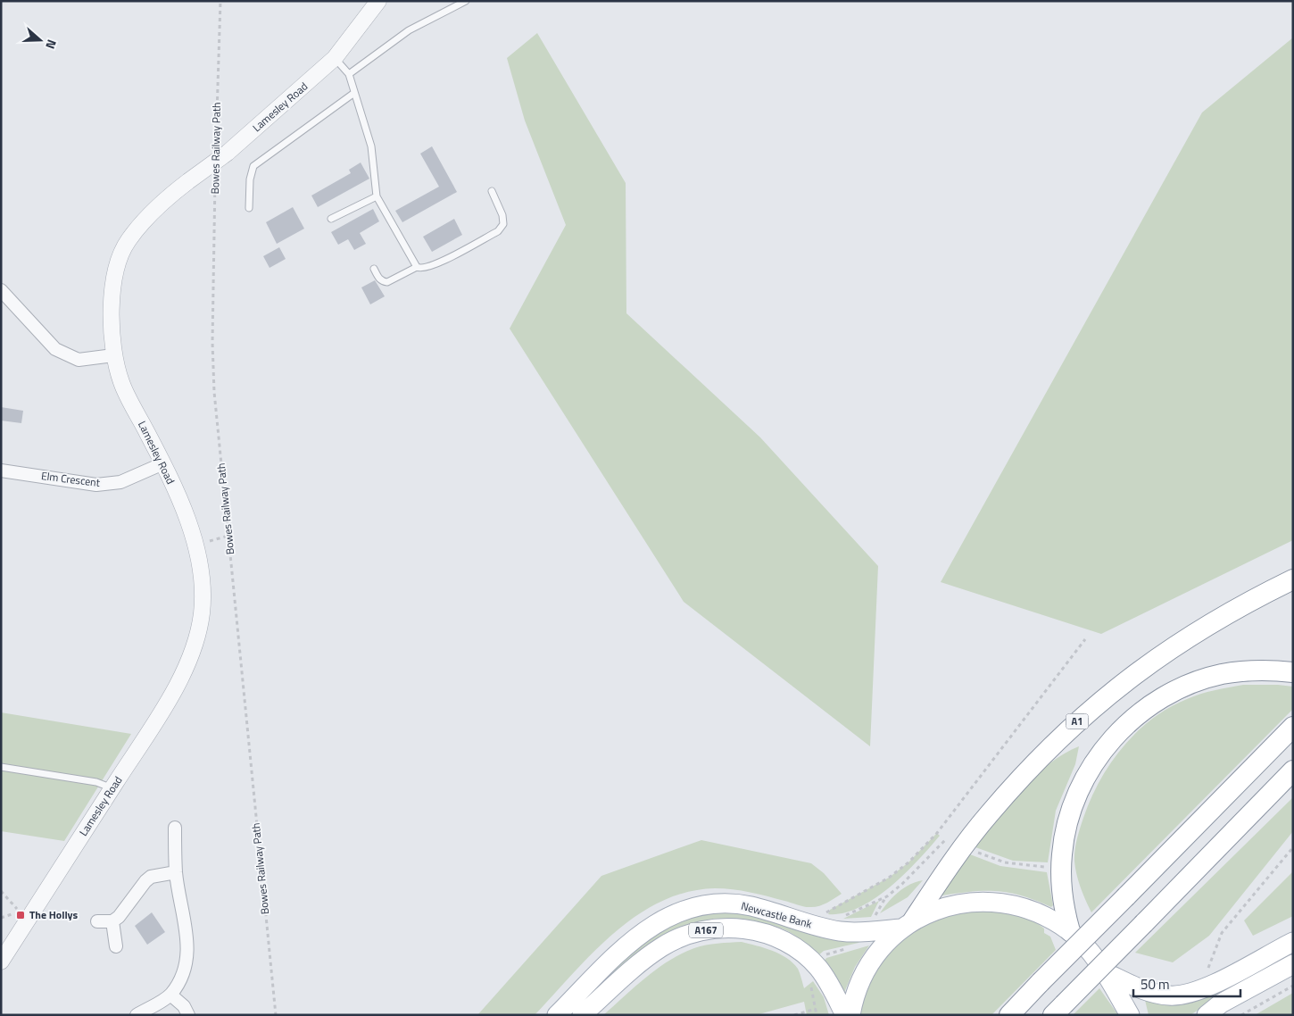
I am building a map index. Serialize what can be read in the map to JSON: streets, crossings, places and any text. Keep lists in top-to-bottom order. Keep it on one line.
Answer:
{"streets":{"highway":["A1"],"main road":["Newcastle Bank","A167"],"street":["Lamesley Road","Elm Crescent"],"path":["Bowes Railway Path"]},"crossings":[["Lamesley Road","Bowes Railway Path"],["Lamesley Road","Elm Crescent"],["A1","Newcastle Bank"],["A1","A167"],["Newcastle Bank","A167"]],"places":{"transit":["The Hollys"]},"scale_bar":"50 m","north":"right"}
